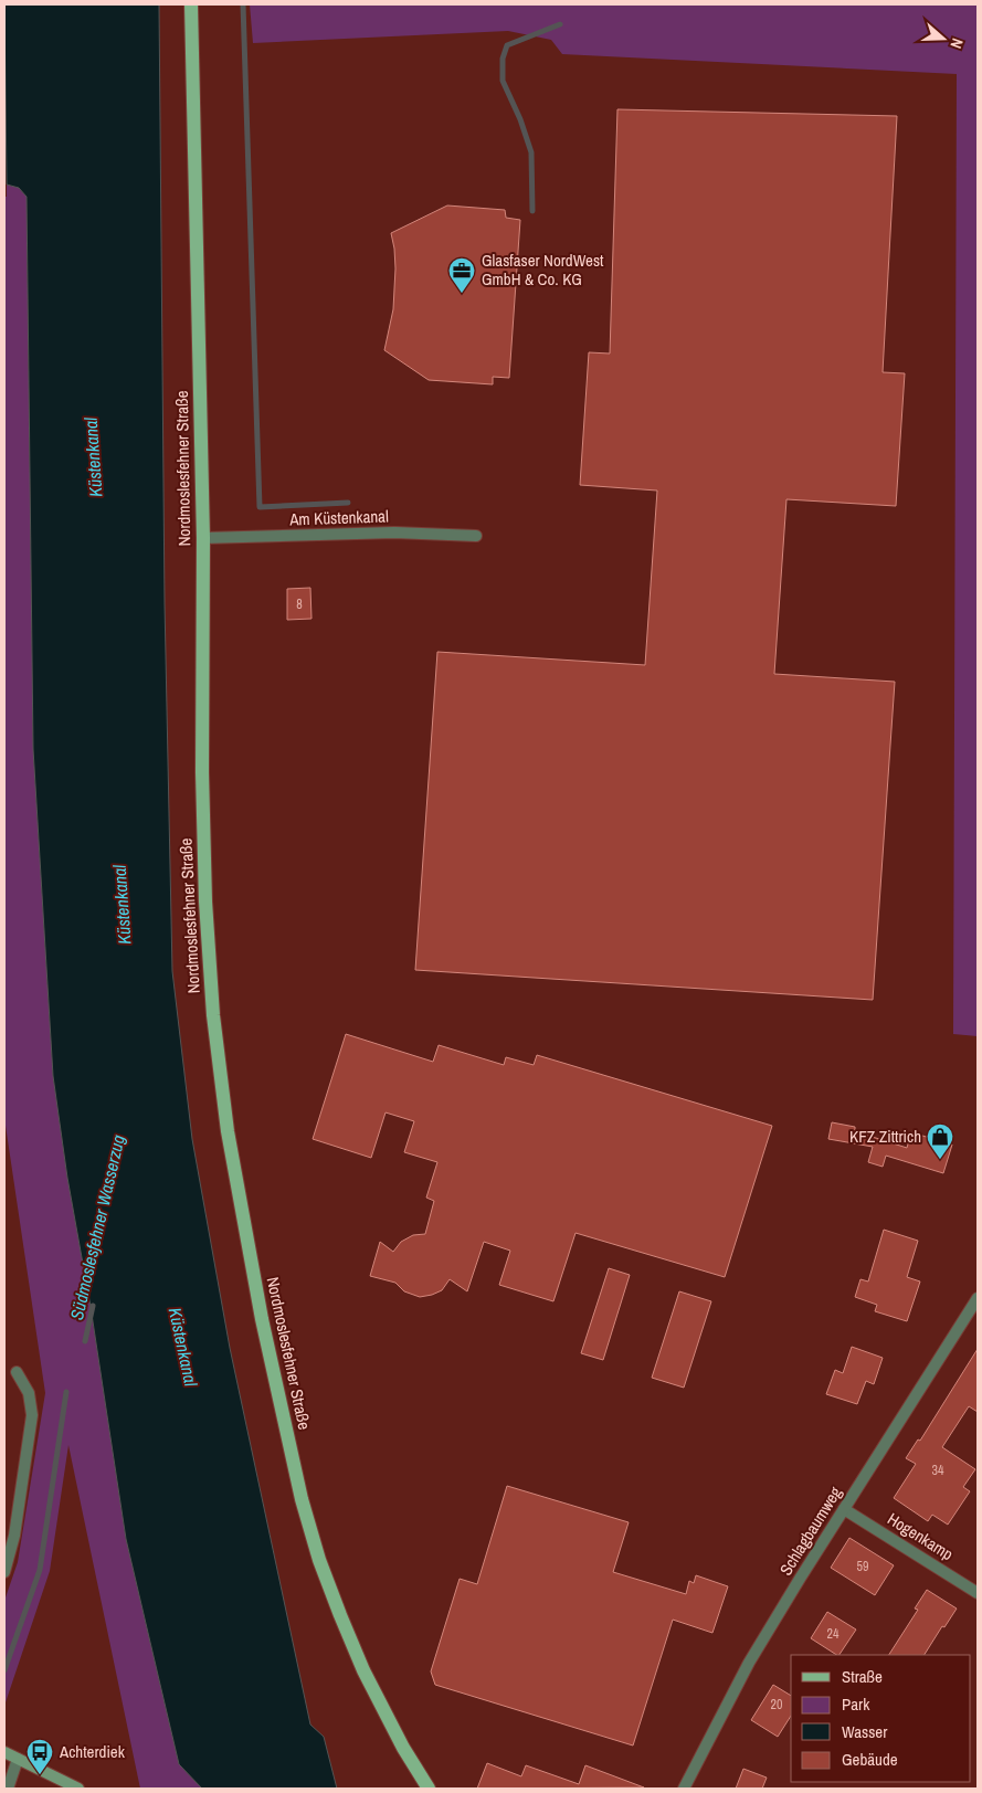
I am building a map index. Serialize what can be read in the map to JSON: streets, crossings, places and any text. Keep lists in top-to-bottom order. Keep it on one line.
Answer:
{"streets":{"main road":["Nordmoslesfehner Straße"],"street":["Am Küstenkanal","Schlagbaumweg","Hogenkamp"]},"crossings":[["Nordmoslesfehner Straße","Am Küstenkanal"],["Schlagbaumweg","Hogenkamp"]],"water":["Küstenkanal","Südmoslesfehner Wasserzug"],"places":{"office":["Glasfaser NordWest GmbH & Co. KG"],"shop":["KFZ Zittrich"],"bus stop":["Achterdiek"]},"house_numbers":["8","34","59","24","20"],"legend":["Straße","Park","Wasser","Gebäude"],"north":"right"}
